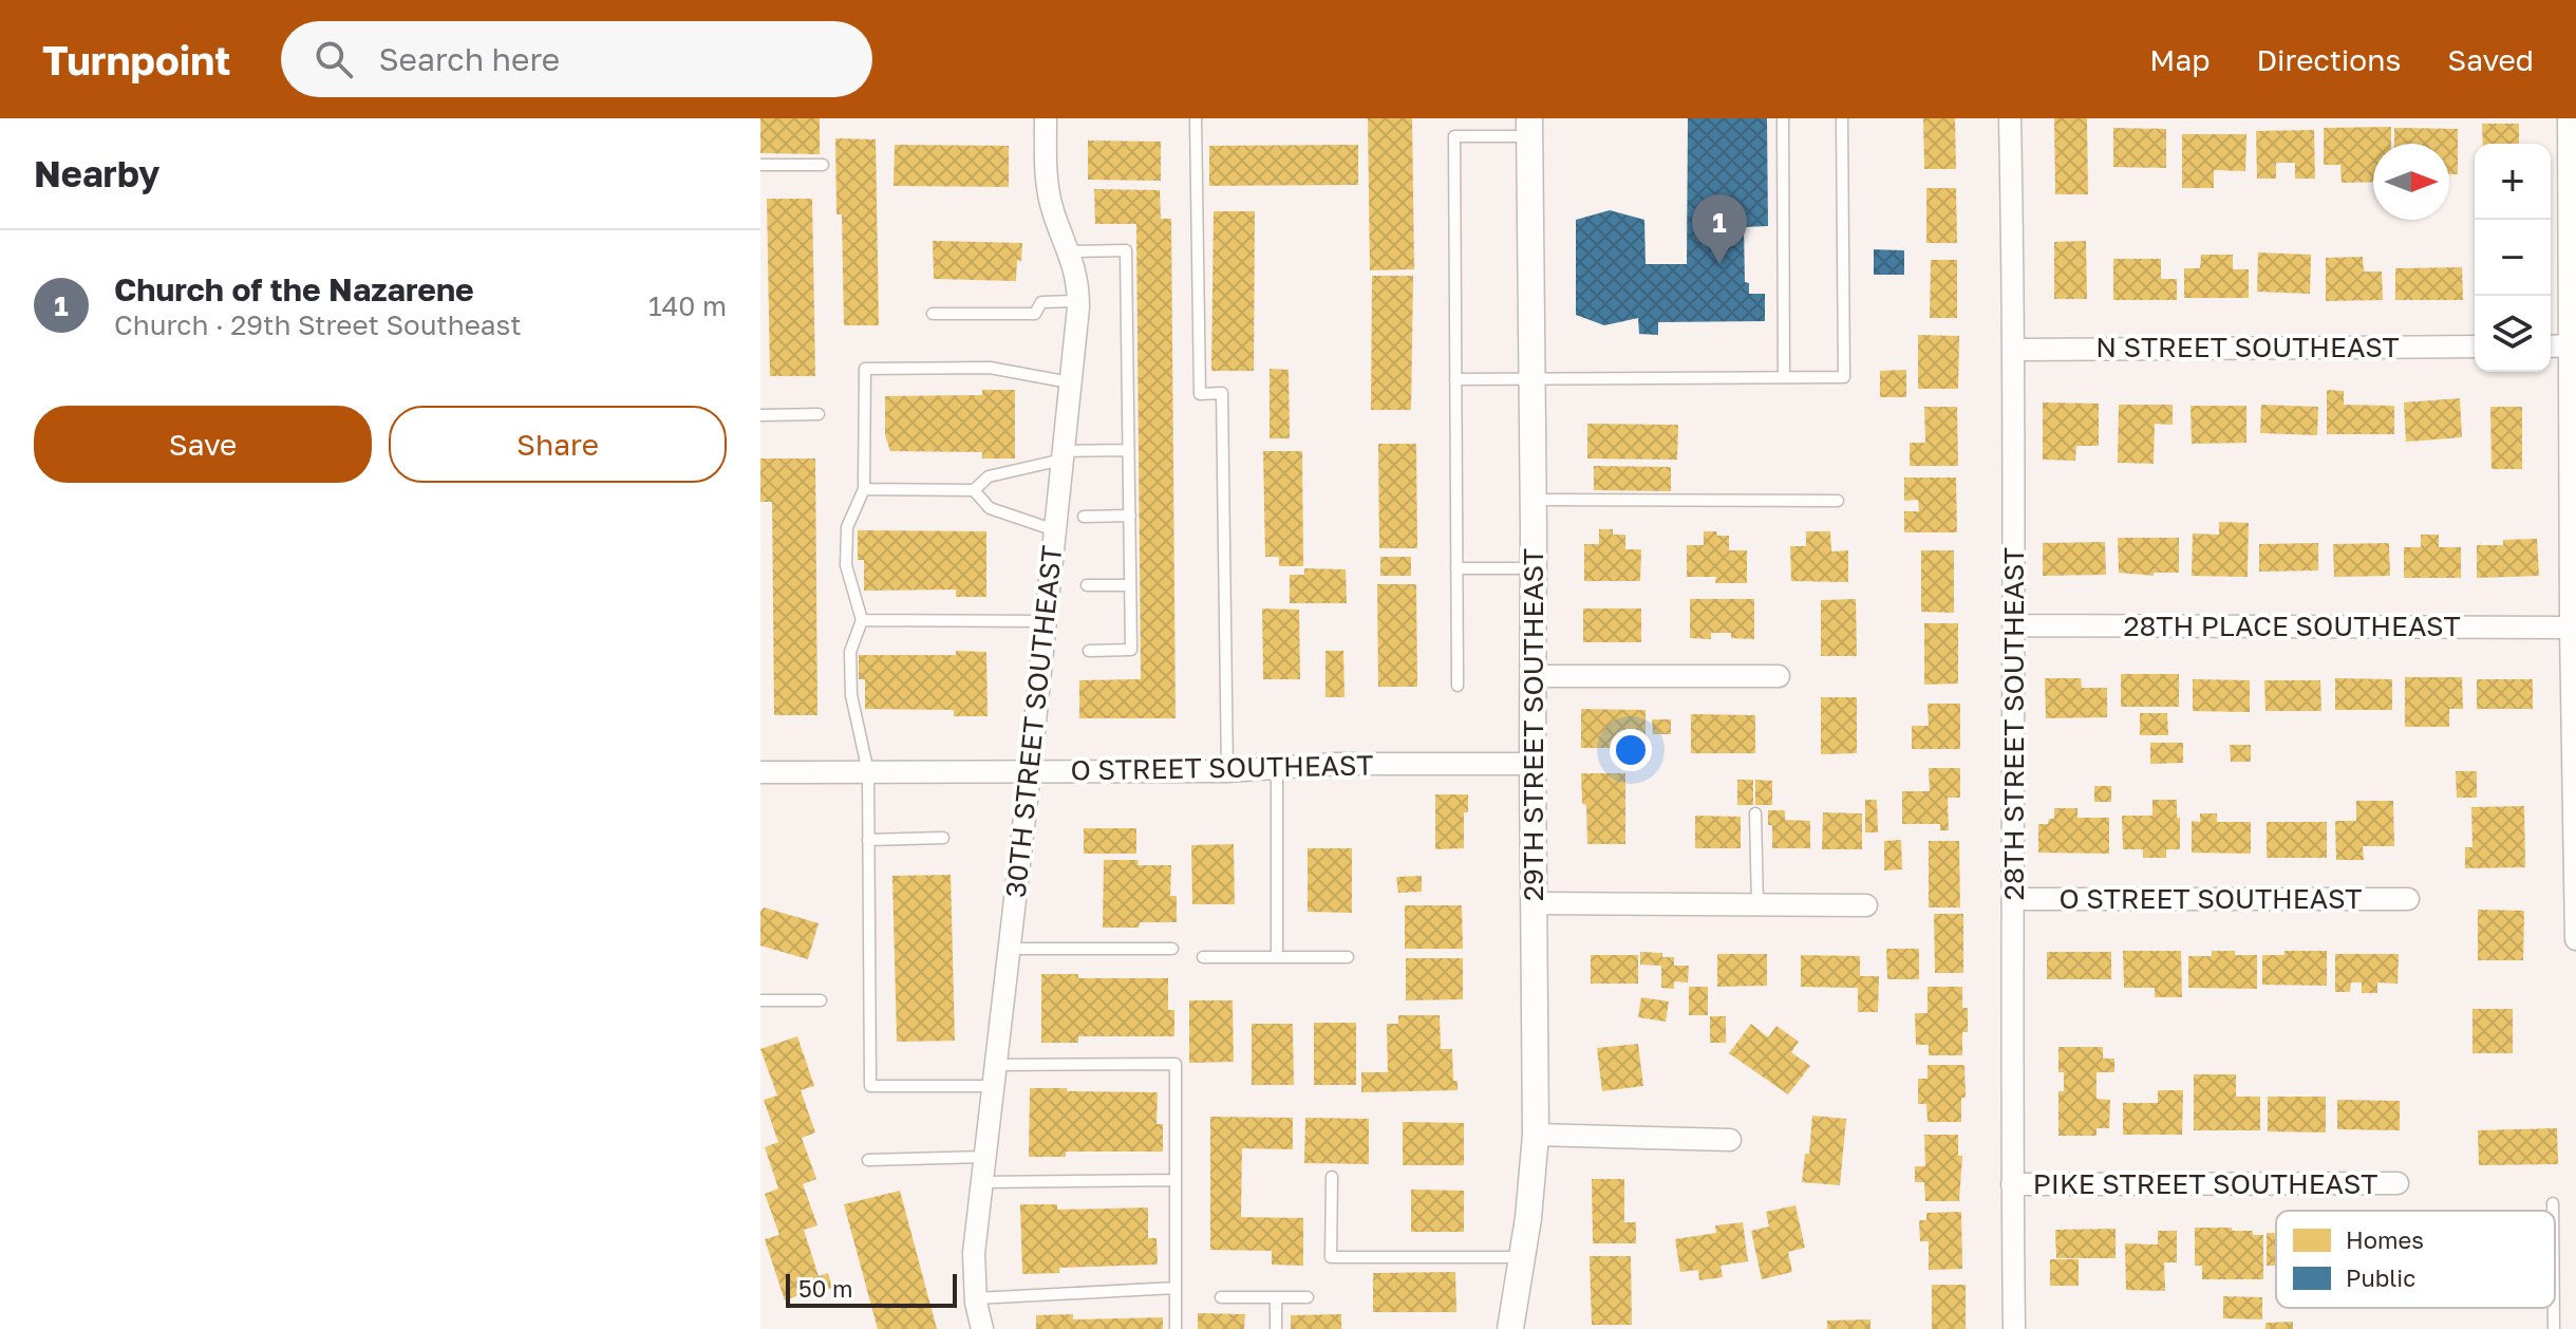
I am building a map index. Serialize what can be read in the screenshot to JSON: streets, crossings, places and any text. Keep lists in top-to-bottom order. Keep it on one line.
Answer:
{"streets":{"street":["N STREET SOUTHEAST","28TH PLACE SOUTHEAST","30TH STREET SOUTHEAST","28TH STREET SOUTHEAST","29TH STREET SOUTHEAST","O STREET SOUTHEAST","PIKE STREET SOUTHEAST"]},"crossings":[["N STREET SOUTHEAST","28TH STREET SOUTHEAST"],["28TH PLACE SOUTHEAST","28TH STREET SOUTHEAST"],["30TH STREET SOUTHEAST","O STREET SOUTHEAST"],["28TH STREET SOUTHEAST","O STREET SOUTHEAST"],["28TH STREET SOUTHEAST","PIKE STREET SOUTHEAST"],["29TH STREET SOUTHEAST","O STREET SOUTHEAST"]],"legend":["Homes","Public"],"scale_bar":"50 m","north":"right","page":{"header":"Turnpoint","search":"Search here","nav":["Map","Directions","Saved"],"heading":"Nearby","map_buttons":["+","−"],"pins":"1","list":[{"mark":"1","name":"Church of the Nazarene","note":"Church · 29th Street Southeast","value":"140 m"}],"buttons":["Save","Share"],"scale":"50 m"}}
